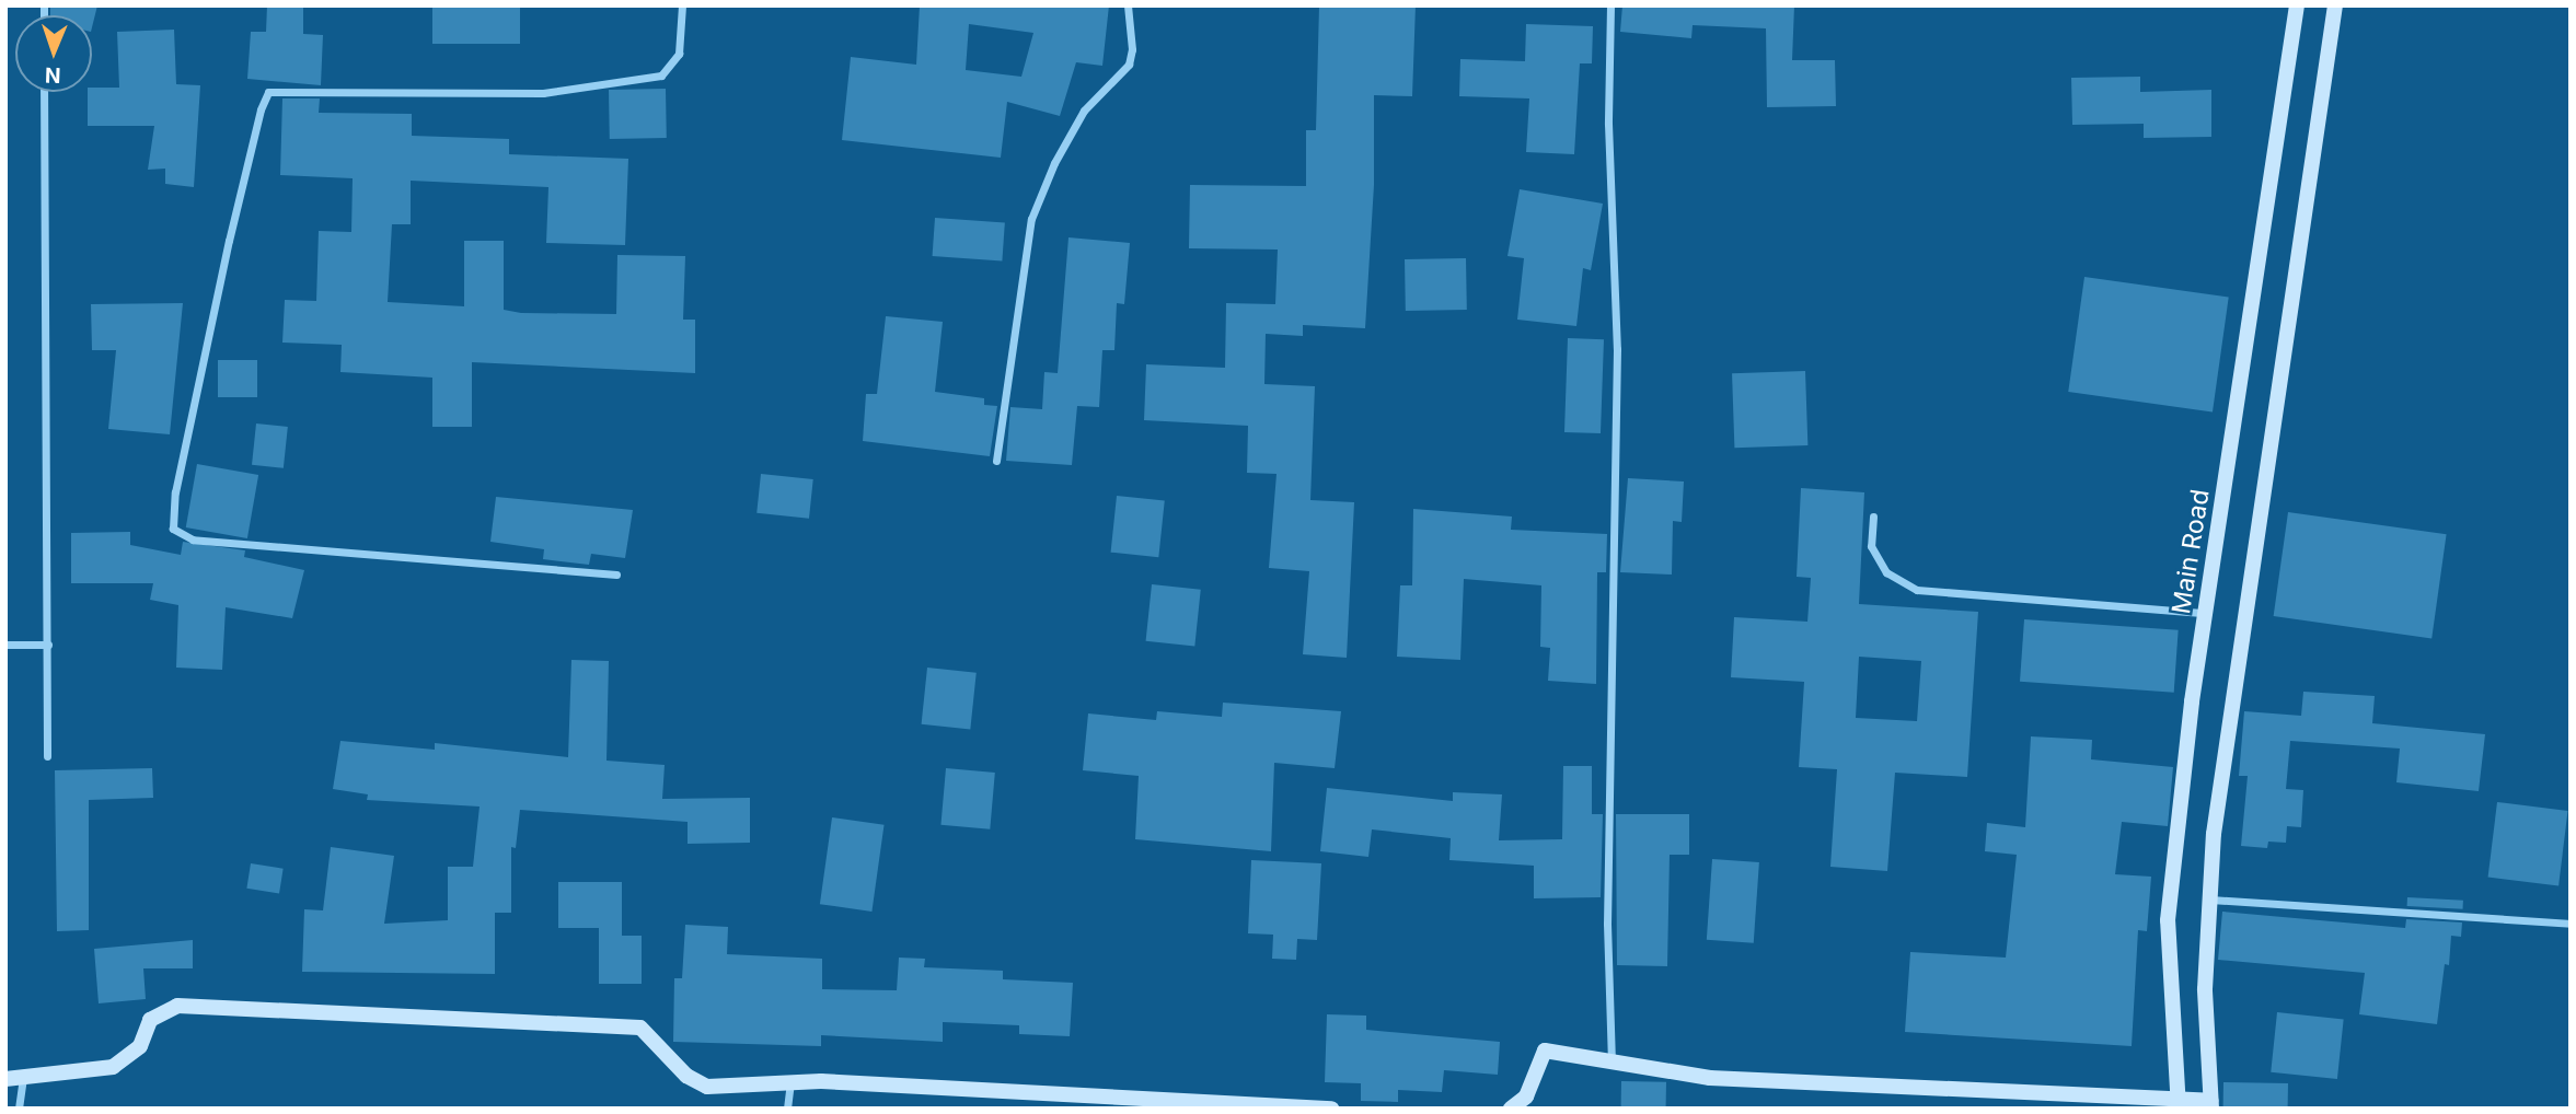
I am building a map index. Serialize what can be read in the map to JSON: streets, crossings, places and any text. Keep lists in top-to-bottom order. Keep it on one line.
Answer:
{"streets":{"main road":["Main Road"]},"north":"bottom"}
